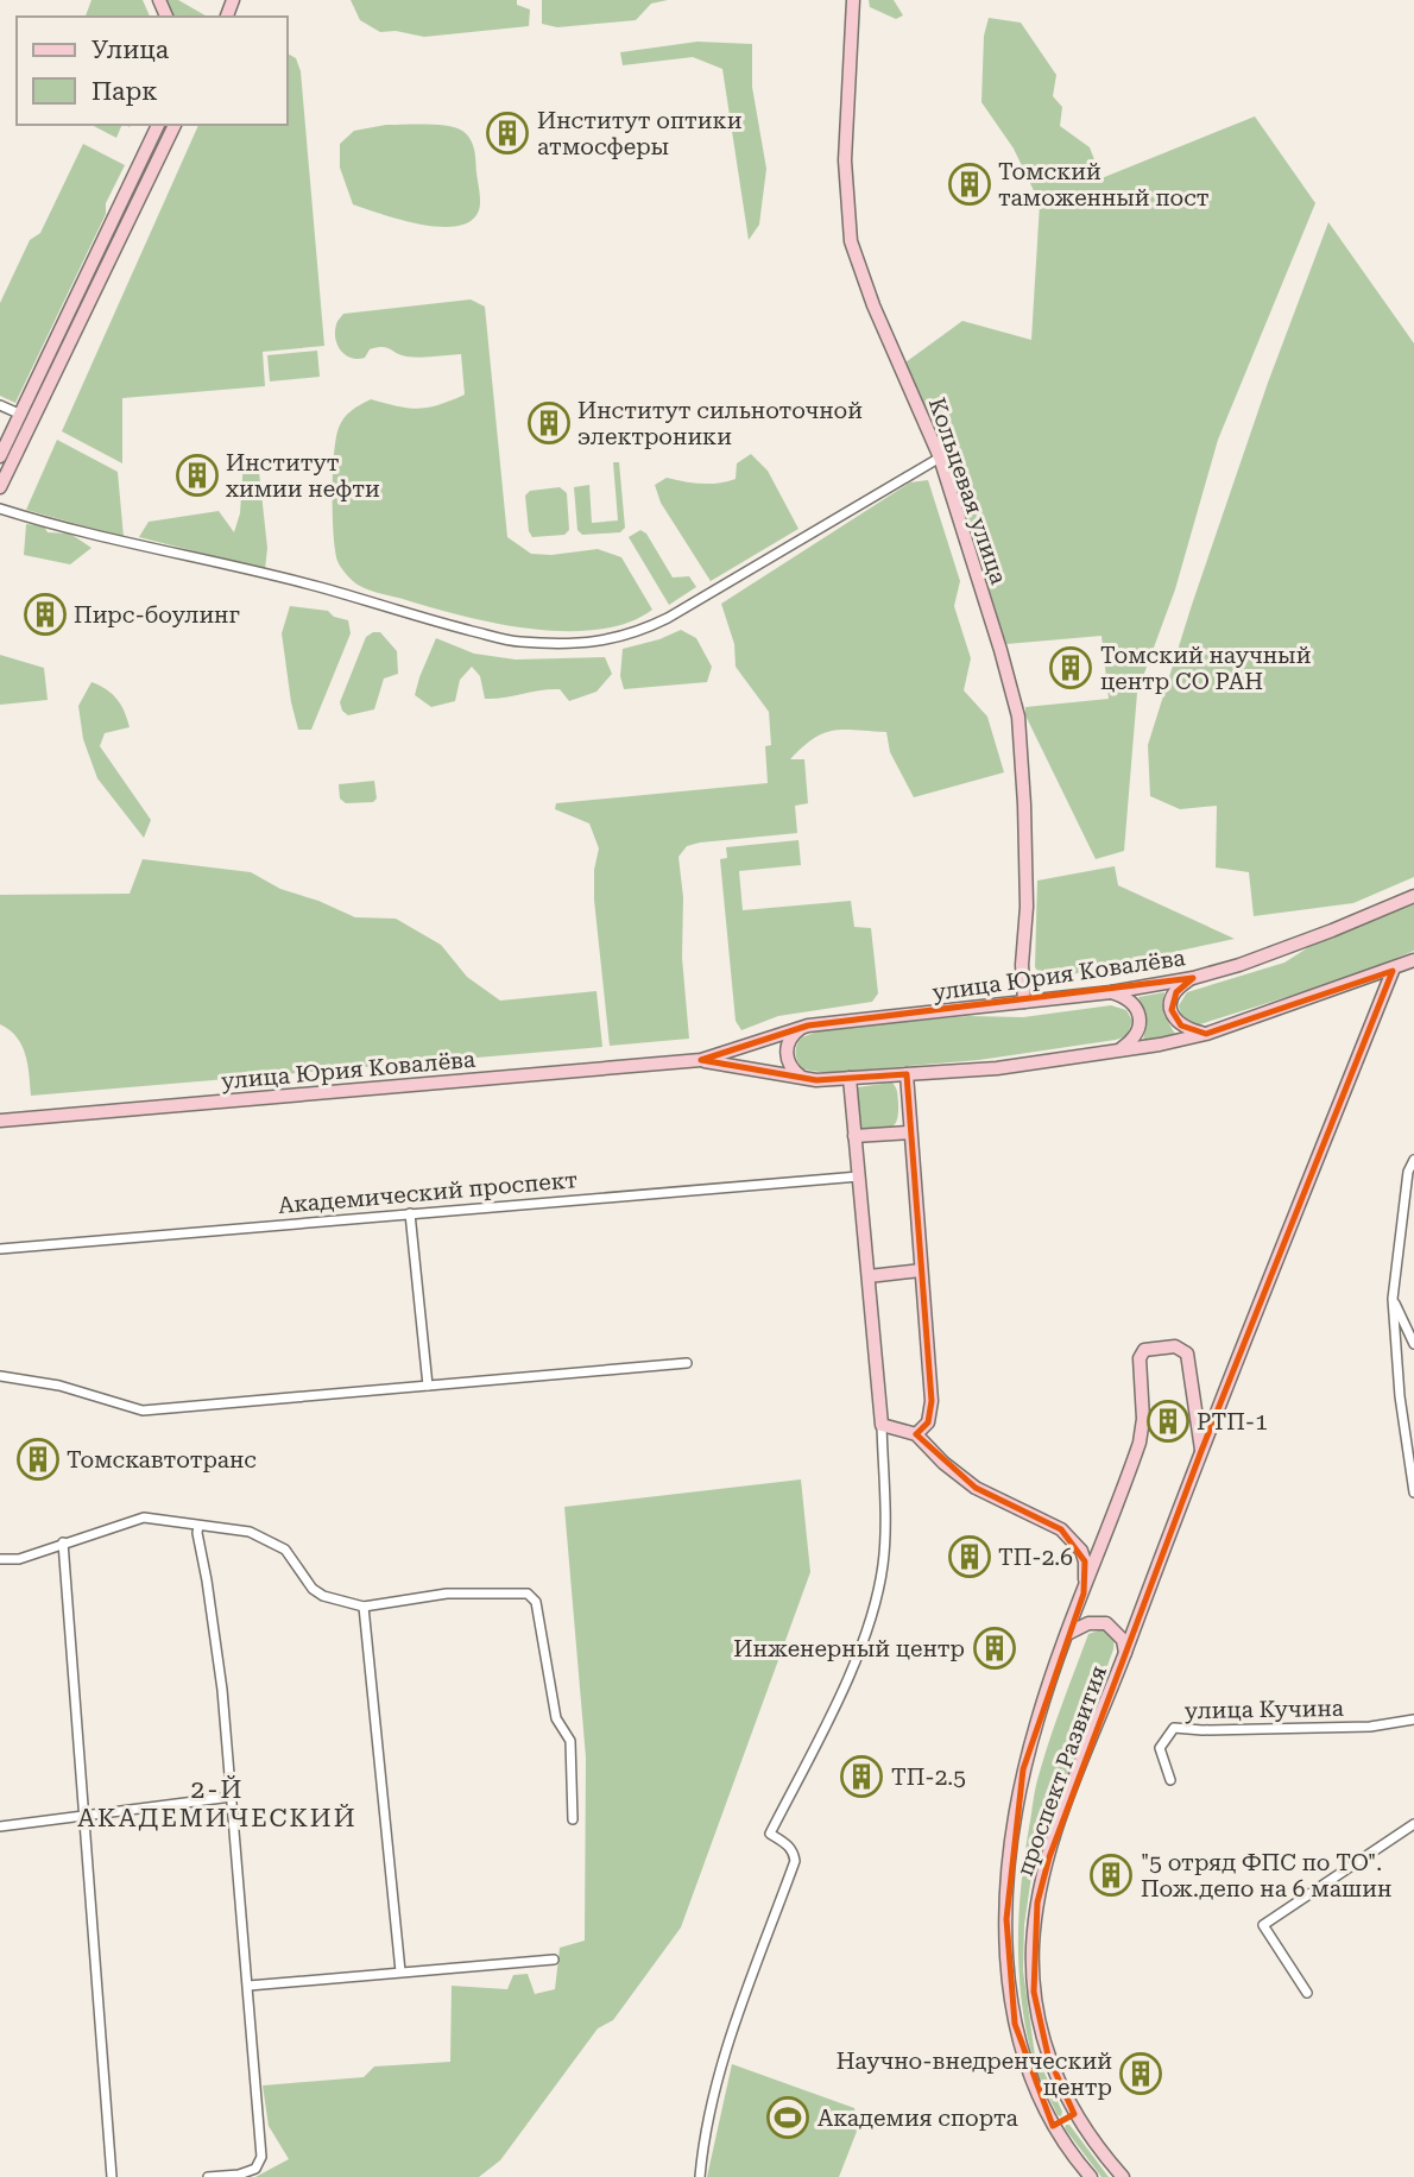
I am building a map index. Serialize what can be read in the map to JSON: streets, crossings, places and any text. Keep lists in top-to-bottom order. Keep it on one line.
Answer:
{"streets":{"street":["Кольцевая улица","улица Юрия Ковалёва","Академический проспект","улица Кучина","проспект Развития"]},"crossings":[["Кольцевая улица","улица Юрия Ковалёва"],["улица Юрия Ковалёва","проспект Развития"]],"districts":["2-Й АКАДЕМИЧЕСКИЙ"],"places":{"building":["Институт оптики атмосферы","Томский таможенный пост","Институт сильноточной электроники","Институт химии нефти","Пирс-боулинг","Томский научный центр СО РАН","РТП-1","Томскавтотранс","ТП-2.6","Инженерный центр","ТП-2.5","\"5 отряд ФПС по ТО\". Пож.депо на 6 машин","Научно-внедренческий центр"],"sports":["Академия спорта"]},"legend":["Улица","Парк"]}
